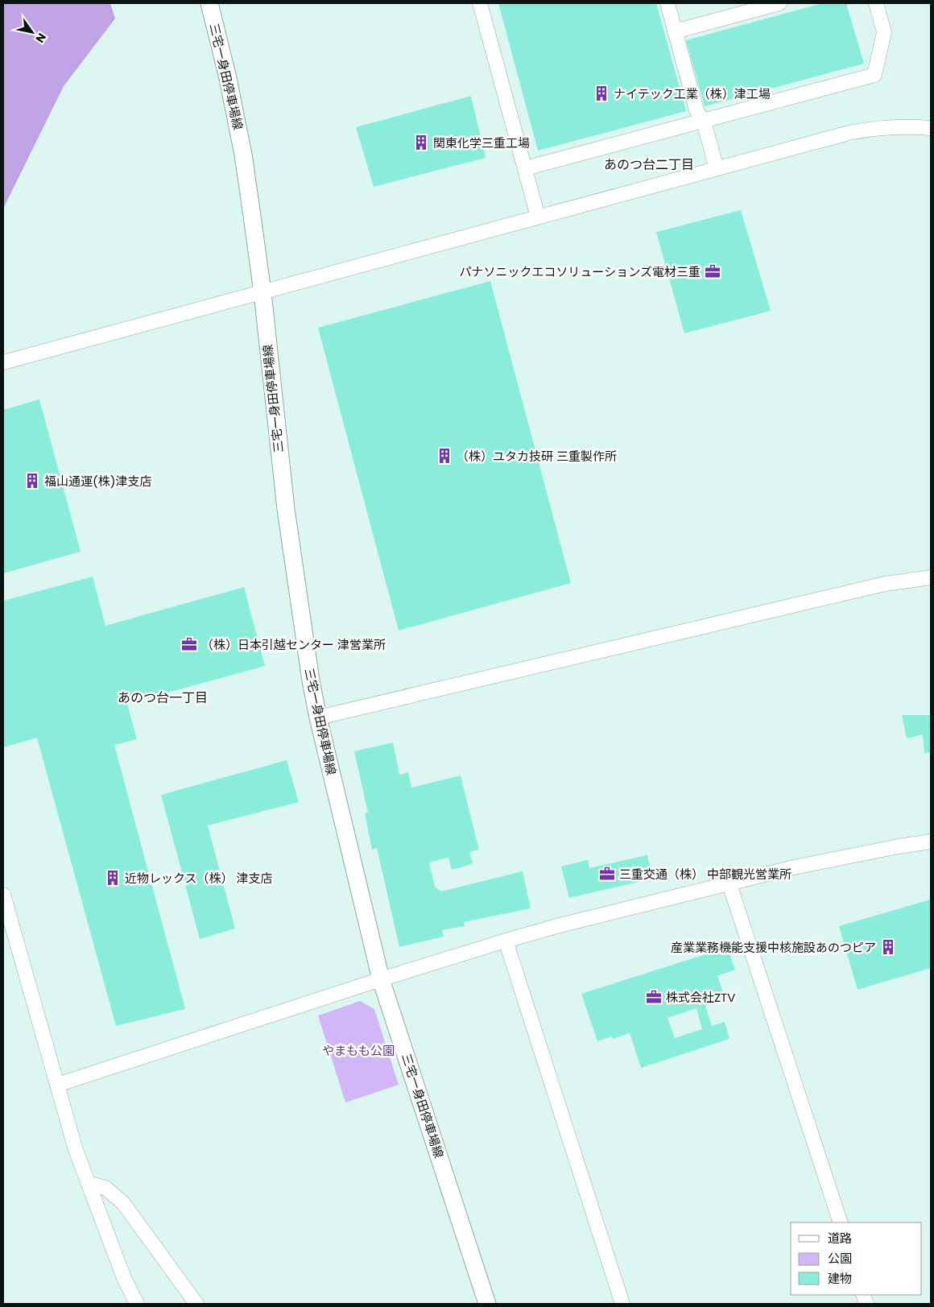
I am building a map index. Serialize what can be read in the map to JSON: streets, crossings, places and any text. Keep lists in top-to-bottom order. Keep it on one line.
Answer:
{"streets":{"main road":["三宅一身田停車場線"]},"districts":["あのつ台二丁目","あのつ台一丁目"],"parks":["やまもも公園"],"places":{"building":["ナイテック工業（株）津工場","関東化学三重工場","（株）ユタカ技研 三重製作所","福山通運(株)津支店","近物レックス（株） 津支店","産業業務機能支援中核施設あのつピア"],"office":["パナソニックエコソリューションズ電材三重","（株）日本引越センター 津営業所","三重交通（株） 中部観光営業所","株式会社ZTV"]},"legend":["道路","公園","建物"],"north":"bottom right"}
